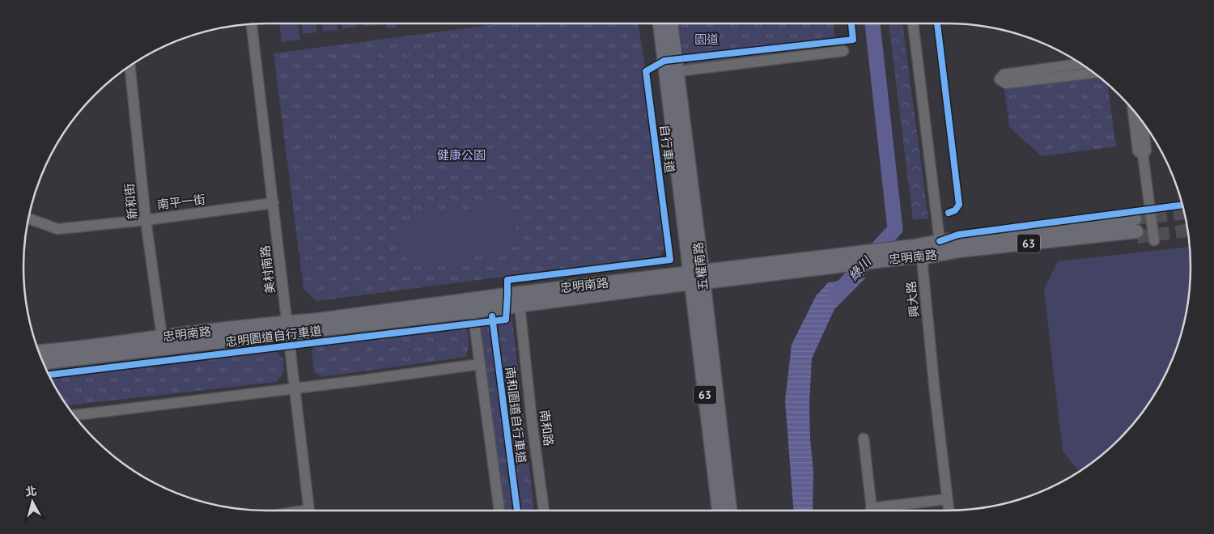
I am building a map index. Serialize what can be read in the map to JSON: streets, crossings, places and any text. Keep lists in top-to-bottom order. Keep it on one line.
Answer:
{"streets":{"main road":["63","忠明南路","五權南路"],"street":["新和街","南平一街","美村南路","興大路","南和路"],"cycle path":["自行車道","南和園道自行車道"]},"crossings":[["新和街","南平一街"],["新和街","忠明南路"],["南平一街","美村南路"],["忠明南路","五權南路"],["忠明南路","美村南路"],["忠明南路","興大路"],["忠明南路","南和路"]],"water":["綠川"],"parks":["園道","健康公園"],"north":"top"}
